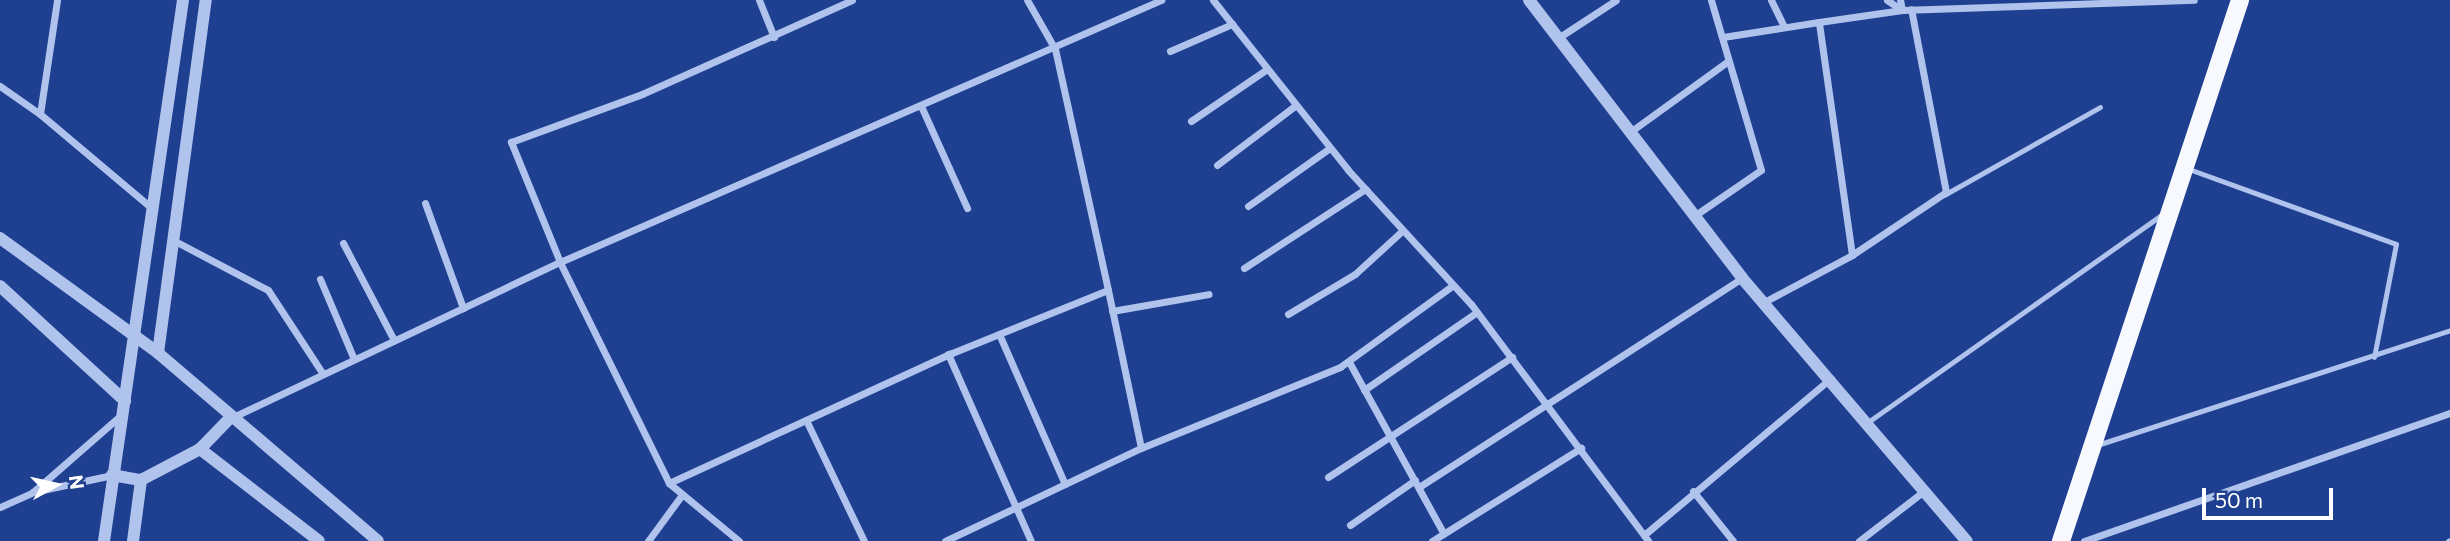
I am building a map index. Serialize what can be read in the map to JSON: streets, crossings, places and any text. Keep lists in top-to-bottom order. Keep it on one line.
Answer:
{"scale_bar":"50 m","north":"right"}
